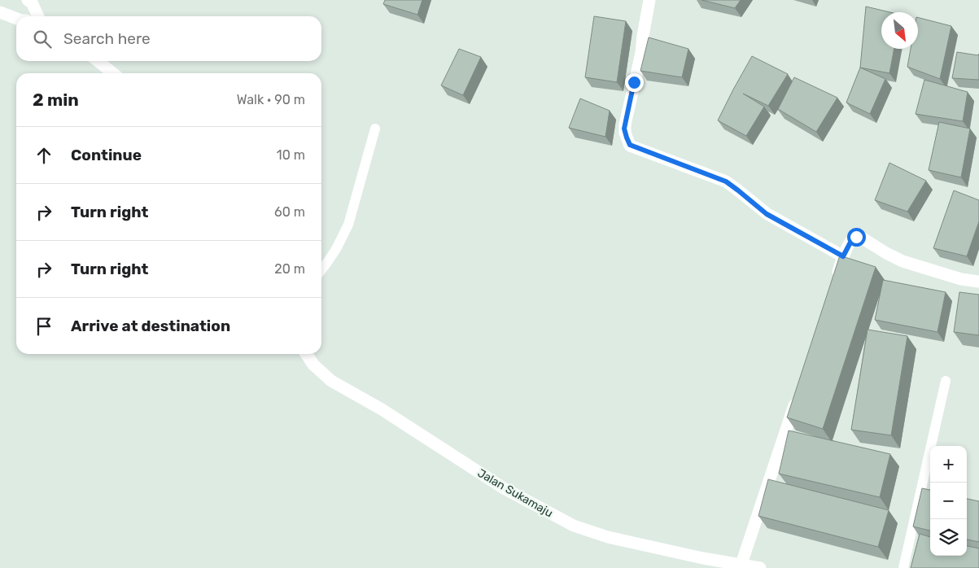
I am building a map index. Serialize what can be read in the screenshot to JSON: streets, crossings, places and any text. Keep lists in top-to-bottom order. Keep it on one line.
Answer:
{"streets":{"street":["Jalan Sukamaju"]},"north":"bottom right","page":{"search":"Search here","heading":["2 min","Walk · 90 m"],"list":[["Continue","10 m"],["Turn right","60 m"],["Turn right","20 m"],"Arrive at destination"],"map_buttons":["+","−"]}}
